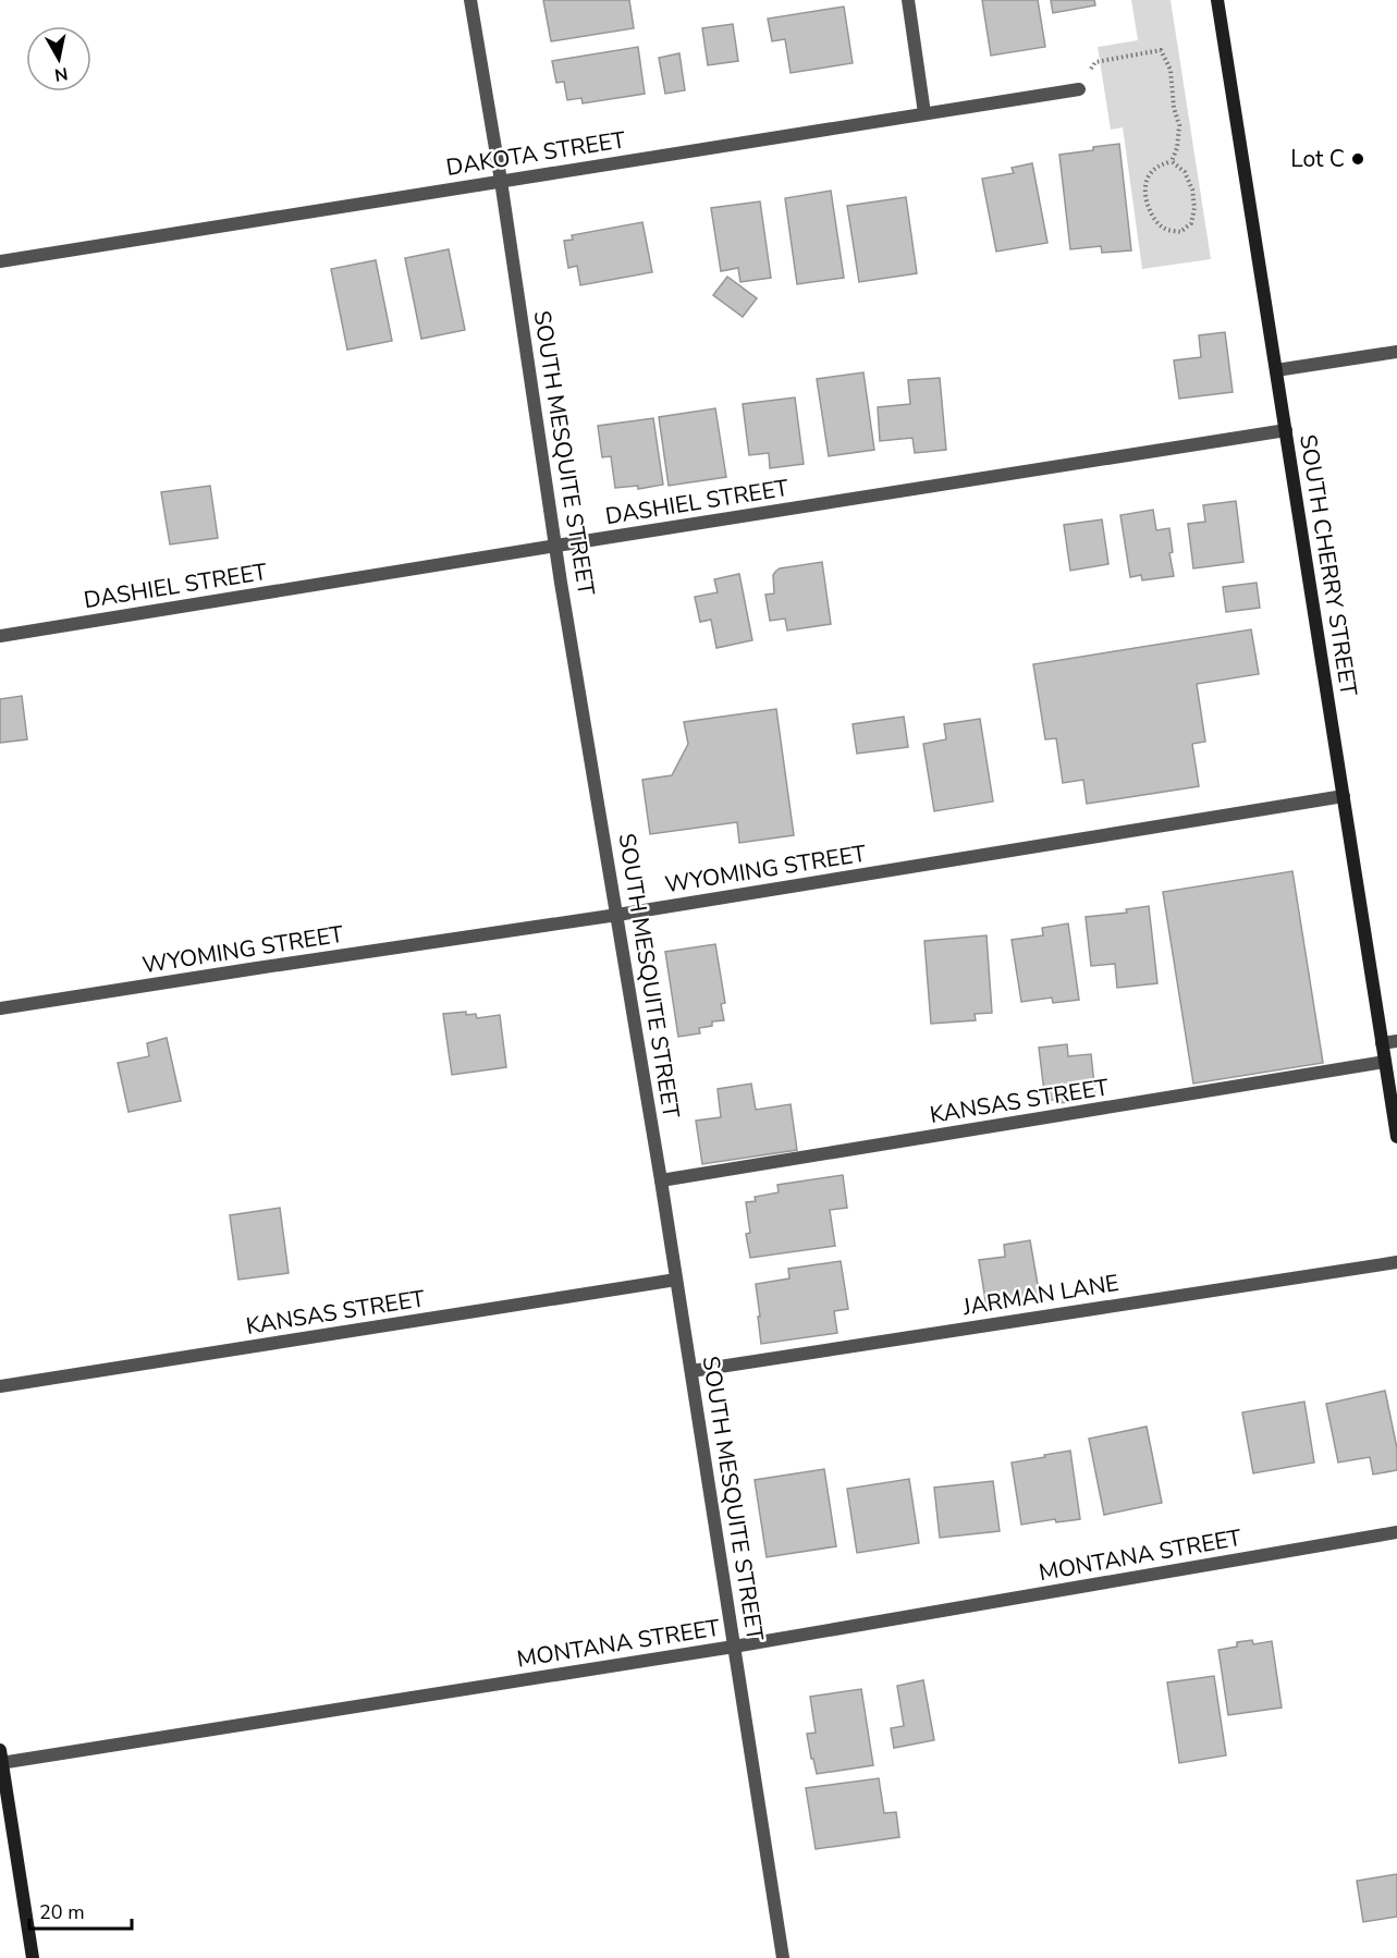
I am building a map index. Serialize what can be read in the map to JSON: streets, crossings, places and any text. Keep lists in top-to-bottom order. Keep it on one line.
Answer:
{"streets":{"street":["DAKOTA STREET","SOUTH MESQUITE STREET","DASHIEL STREET","SOUTH CHERRY STREET","WYOMING STREET","KANSAS STREET","JARMAN LANE","MONTANA STREET"]},"crossings":[["DAKOTA STREET","SOUTH MESQUITE STREET"],["SOUTH MESQUITE STREET","DASHIEL STREET"],["SOUTH MESQUITE STREET","WYOMING STREET"],["SOUTH MESQUITE STREET","KANSAS STREET"],["SOUTH MESQUITE STREET","JARMAN LANE"],["SOUTH MESQUITE STREET","MONTANA STREET"],["DASHIEL STREET","SOUTH CHERRY STREET"],["SOUTH CHERRY STREET","WYOMING STREET"],["SOUTH CHERRY STREET","KANSAS STREET"]],"places":["Lot C"],"scale_bar":"20 m","north":"bottom"}
